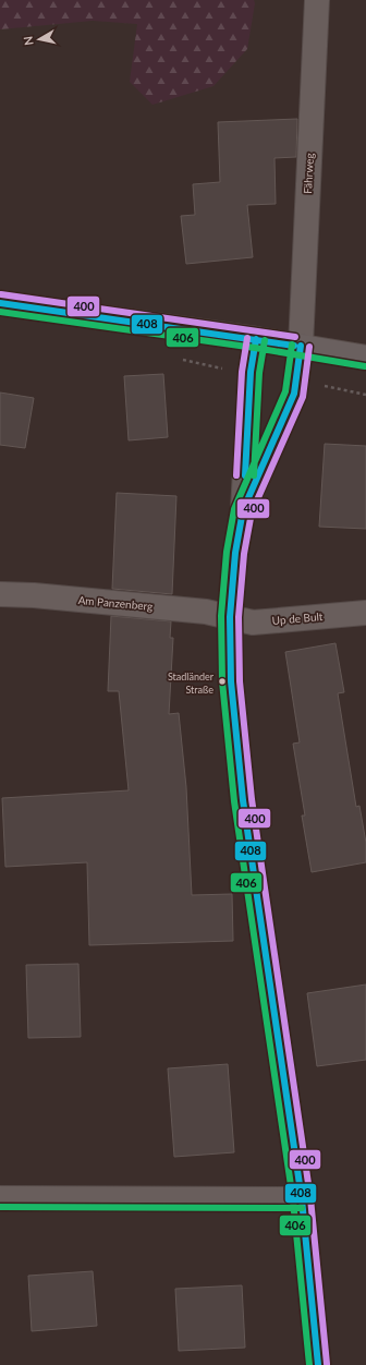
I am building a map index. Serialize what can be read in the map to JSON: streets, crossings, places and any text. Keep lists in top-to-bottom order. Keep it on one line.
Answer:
{"streets":{"street":["Fährweg","Am Panzenberg","Up de Bult"]},"crossings":[["Am Panzenberg","Up de Bult"]],"places":["Stadländer Straße"],"lines":["transit line 400","transit line 408","transit line 406"],"north":"left"}
